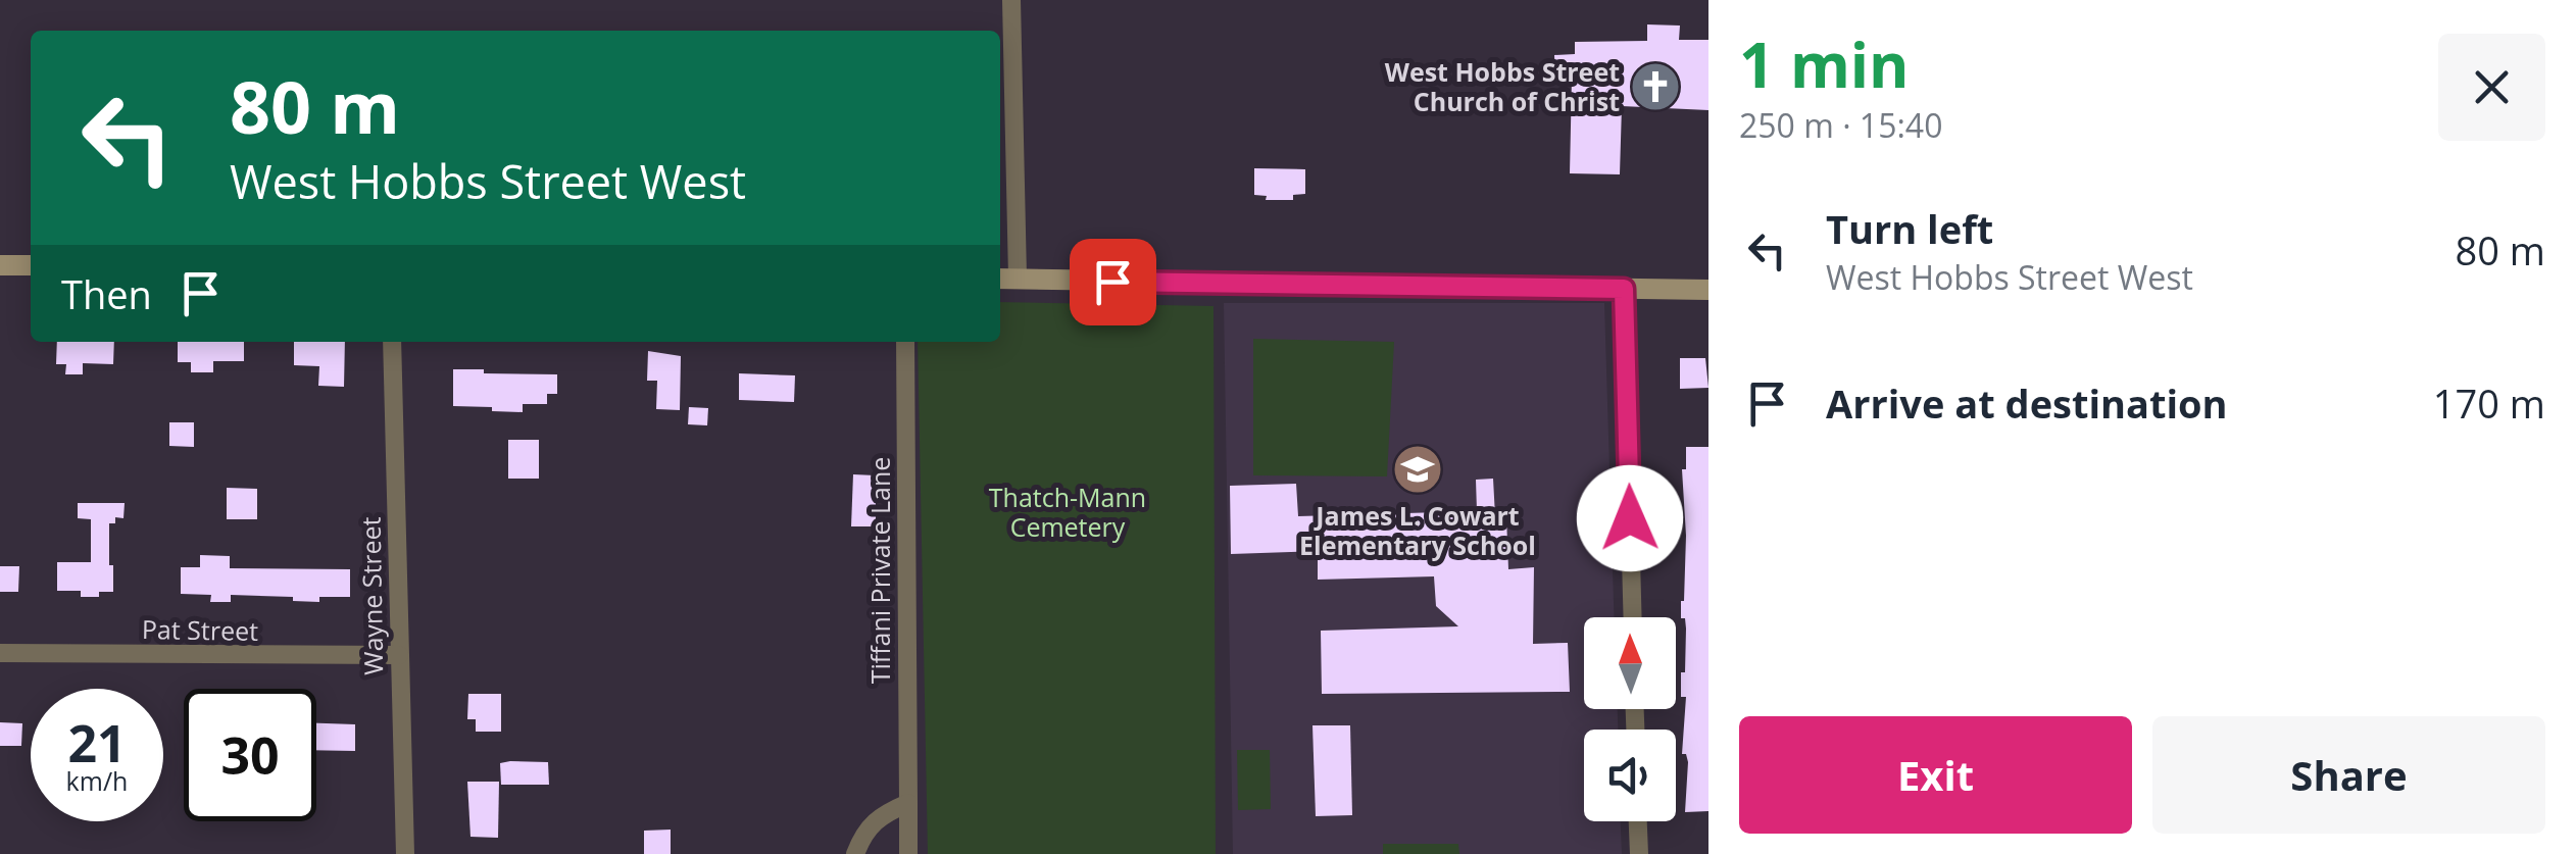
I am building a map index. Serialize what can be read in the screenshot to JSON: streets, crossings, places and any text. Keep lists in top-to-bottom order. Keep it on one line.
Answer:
{"streets":{"street":["Tiffani Private Lane","Wayne Street","Pat Street"]},"crossings":[["Wayne Street","Pat Street"]],"parks":["Thatch-Mann Cemetery"],"places":{"church":["West Hobbs Street Church of Christ"],"school or university":["James L. Cowart Elementary School"]},"north":"top","page":{"heading":["1 min","250 m · 15:40"],"turn":["80 m","West Hobbs Street West"],"list":[{"name":"Turn left","note":"West Hobbs Street West","value":"80 m"},{"name":"Arrive at destination","value":"170 m"}],"then":"Then","speed":"21 km/h","limit":"30","buttons":["Exit","Share"]}}
